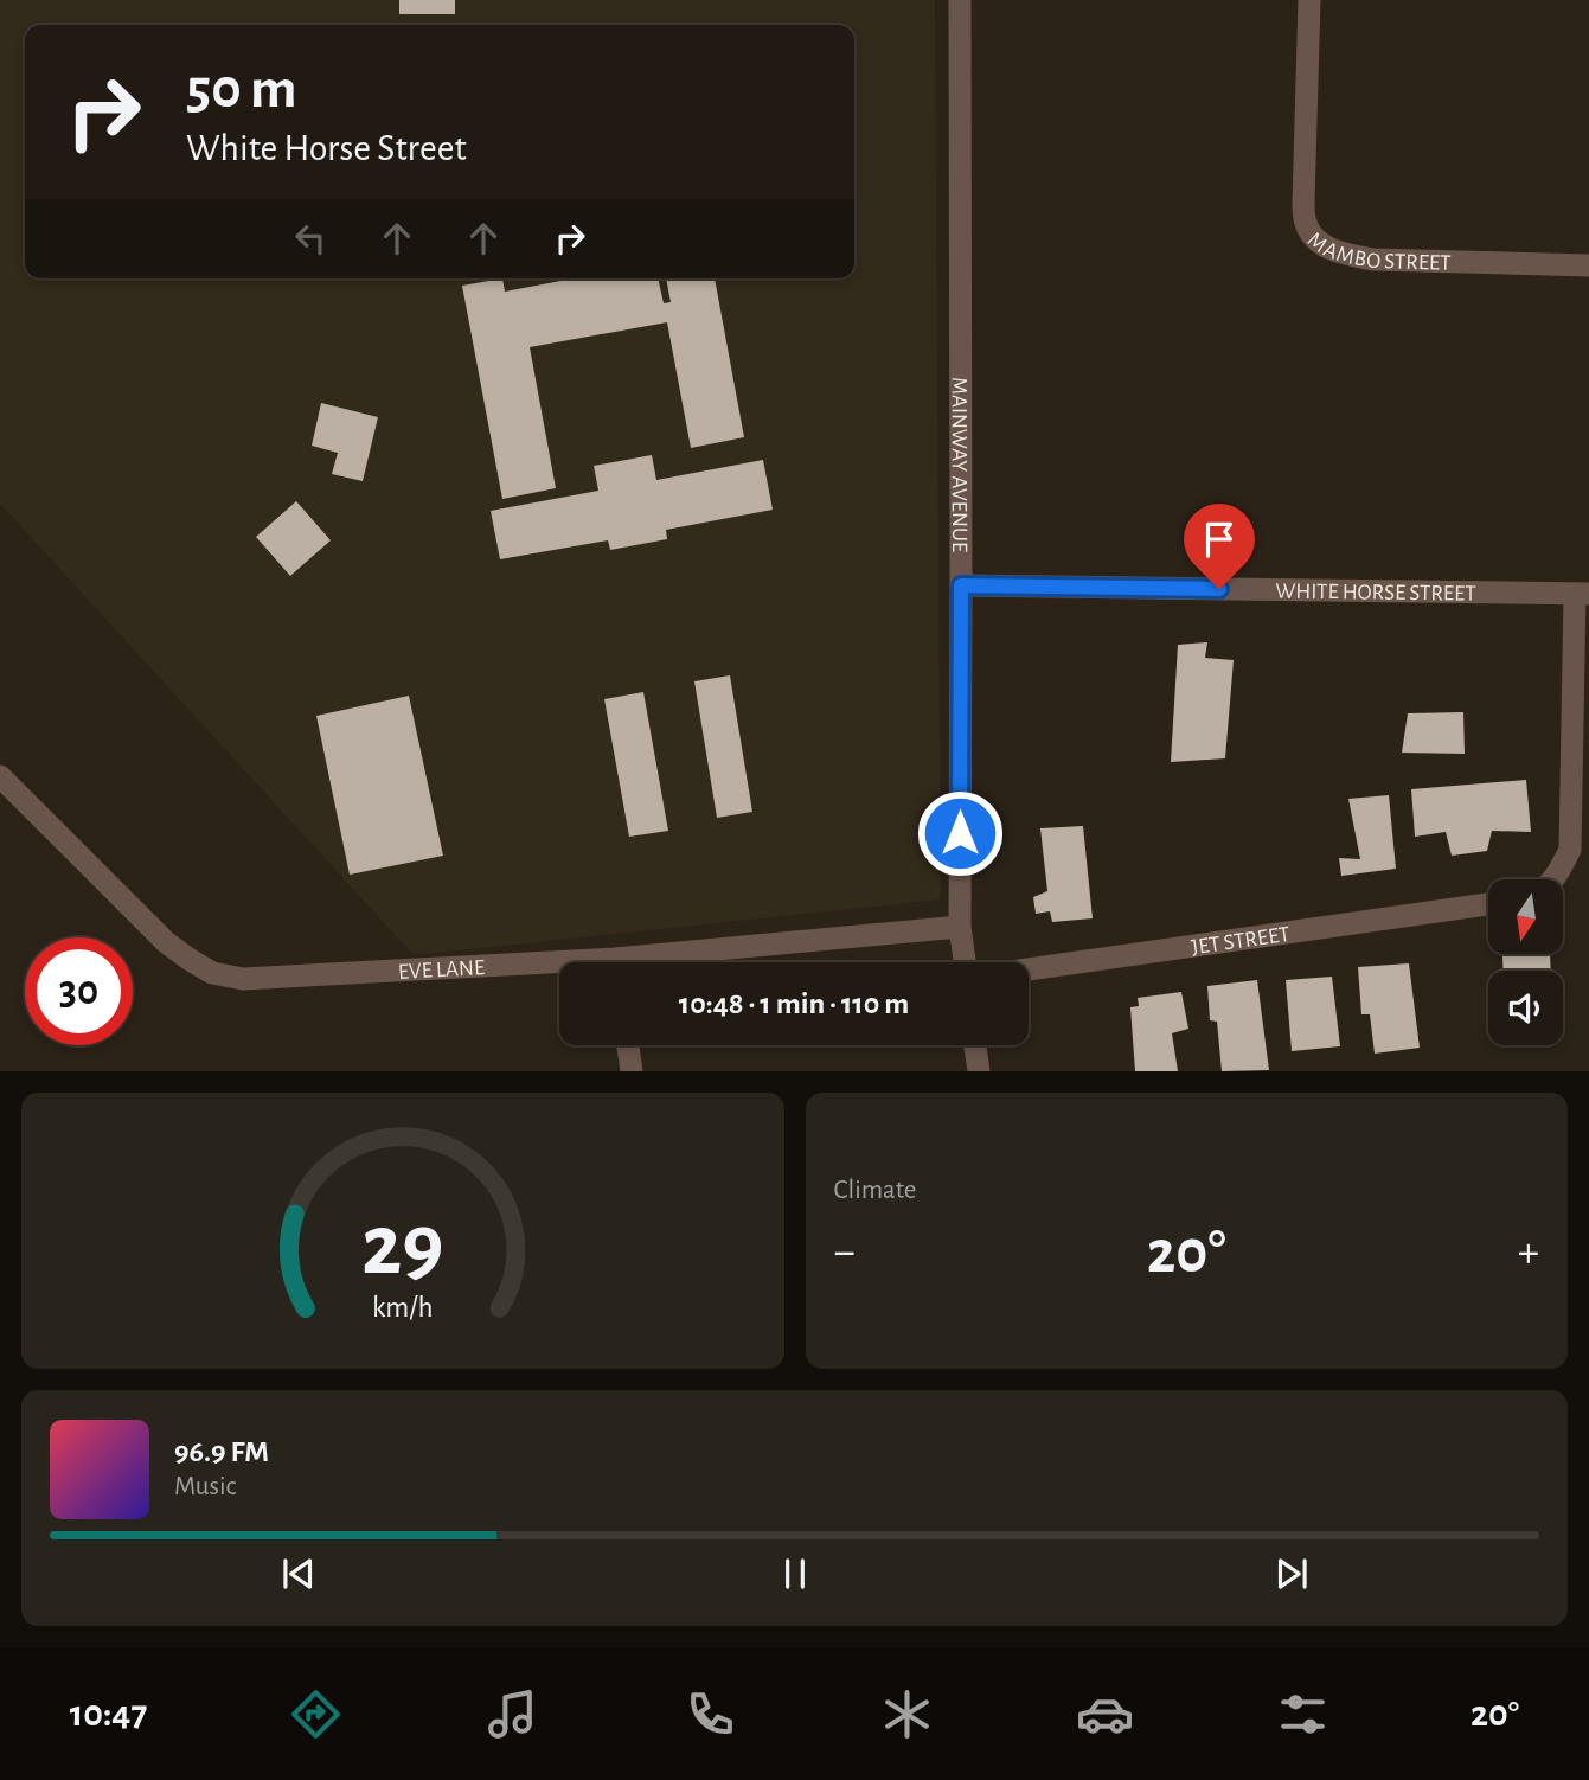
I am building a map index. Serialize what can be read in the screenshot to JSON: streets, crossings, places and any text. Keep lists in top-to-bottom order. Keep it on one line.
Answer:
{"streets":{"street":["MAMBO STREET","MAINWAY AVENUE","WHITE HORSE STREET","JET STREET","EVE LANE"]},"crossings":[["MAINWAY AVENUE","WHITE HORSE STREET"],["MAINWAY AVENUE","EVE LANE"]],"north":"bottom","page":{"turn":["50 m","White Horse Street"],"limit":"30","trip":"10:48 · 1 min · 110 m","tile":"Climate","heat":["−","20°","+"],"song":["96.9 FM","Music"],"tabs":["10:47","20°"],"gauge":["29","km/h"]}}
